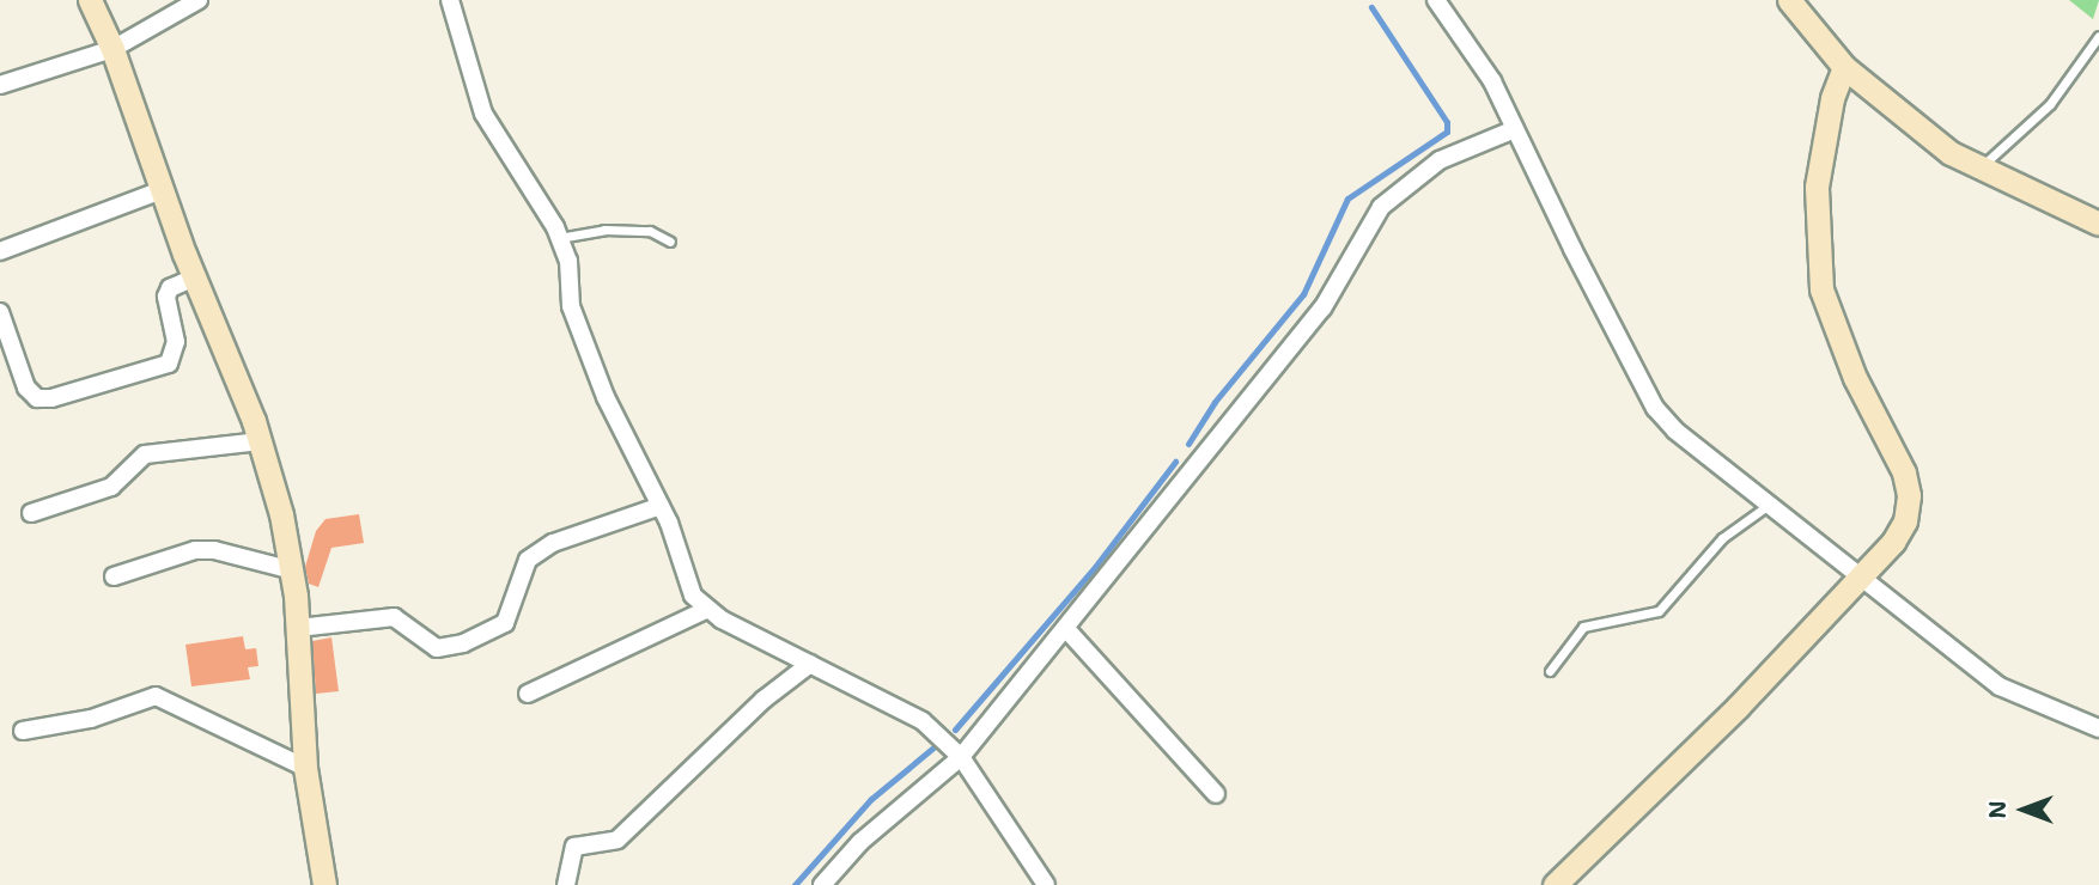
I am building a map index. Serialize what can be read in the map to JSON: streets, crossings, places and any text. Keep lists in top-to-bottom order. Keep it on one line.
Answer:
{"north":"left"}
